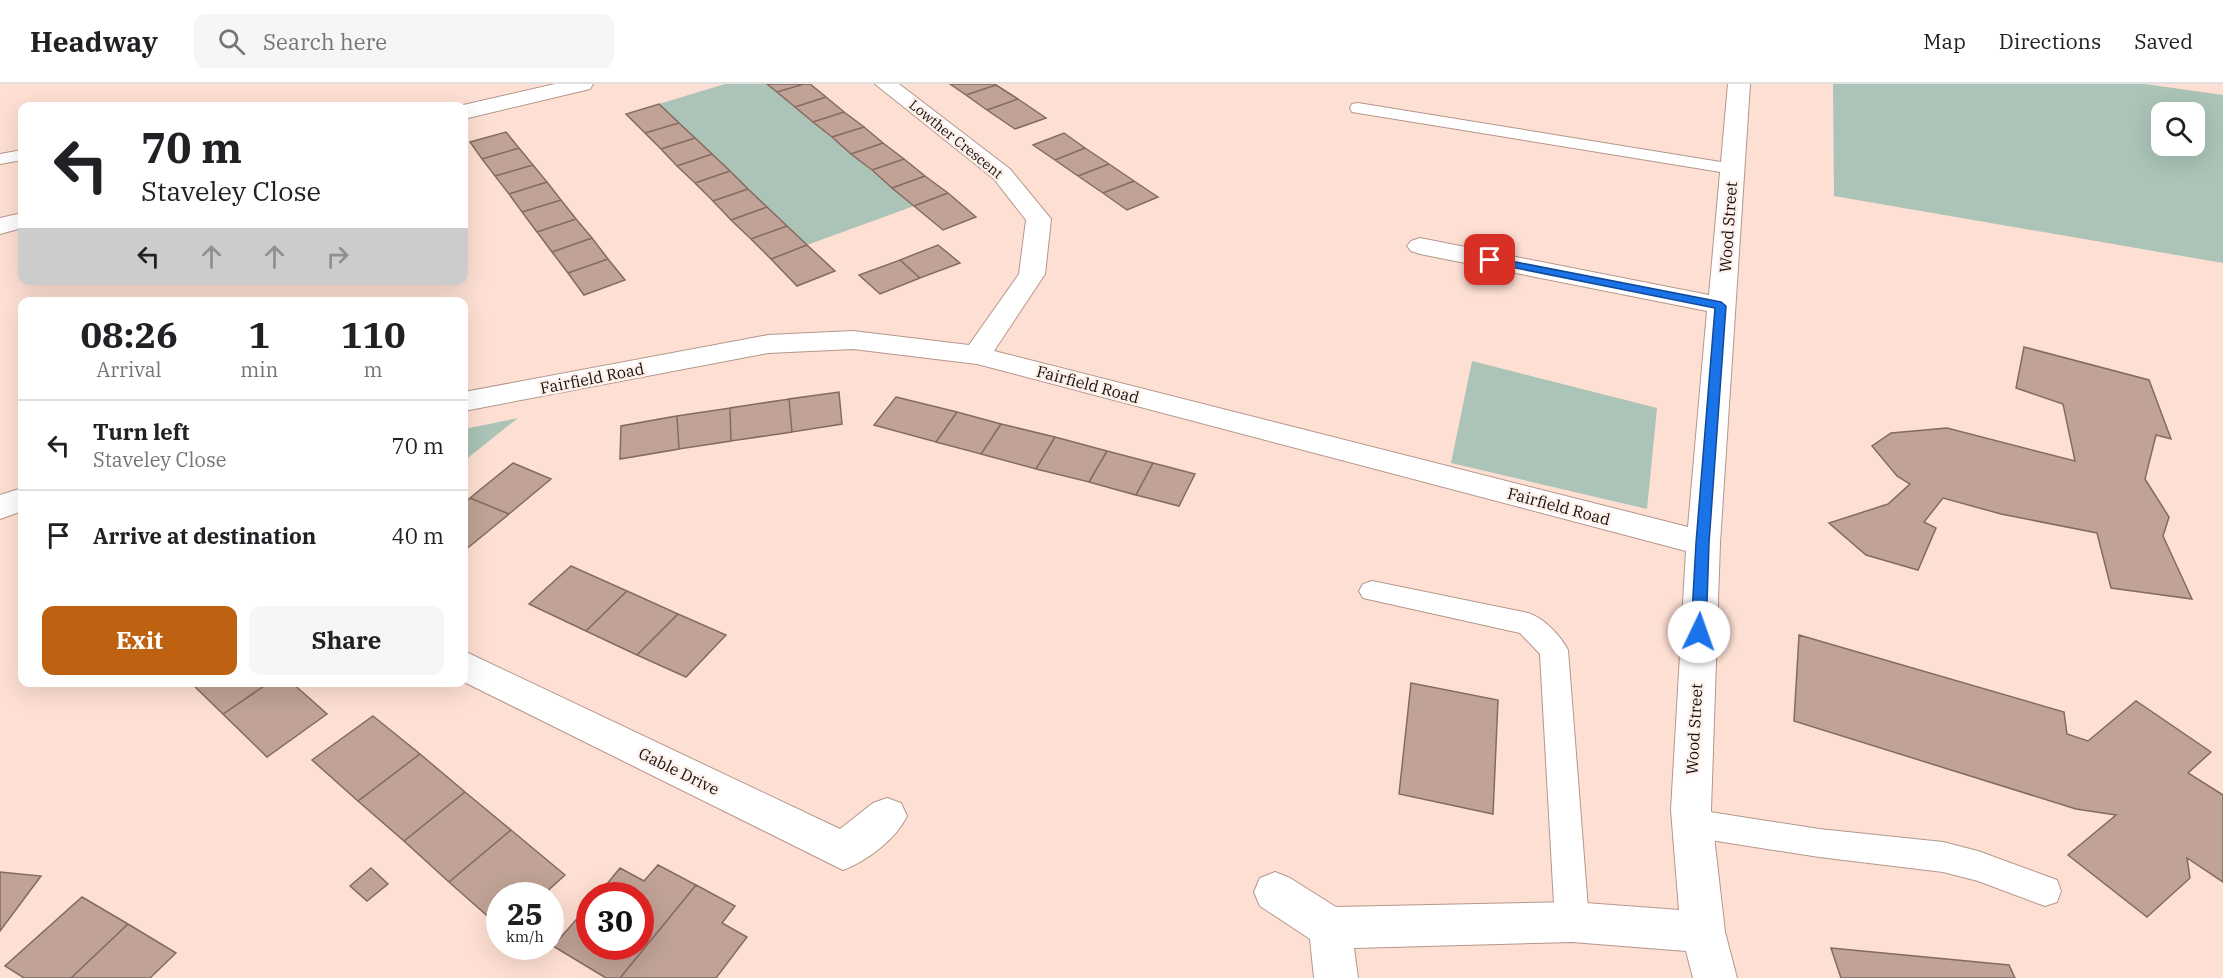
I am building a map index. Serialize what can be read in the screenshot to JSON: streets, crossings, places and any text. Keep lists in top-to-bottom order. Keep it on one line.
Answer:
{"streets":{"street":["Lowther Crescent","Wood Street","Fairfield Road","Gable Drive"]},"crossings":[["Lowther Crescent","Fairfield Road"],["Wood Street","Fairfield Road"]],"page":{"header":"Headway","search":"Search here","nav":["Map","Directions","Saved"],"turn":["70 m","Staveley Close"],"eta":["08:26","Arrival","1","min","110","m"],"list":[{"name":"Turn left","note":"Staveley Close","value":"70 m"},{"name":"Arrive at destination","value":"40 m"}],"buttons":["Exit","Share"],"speed":"25 km/h","limit":"30"}}
